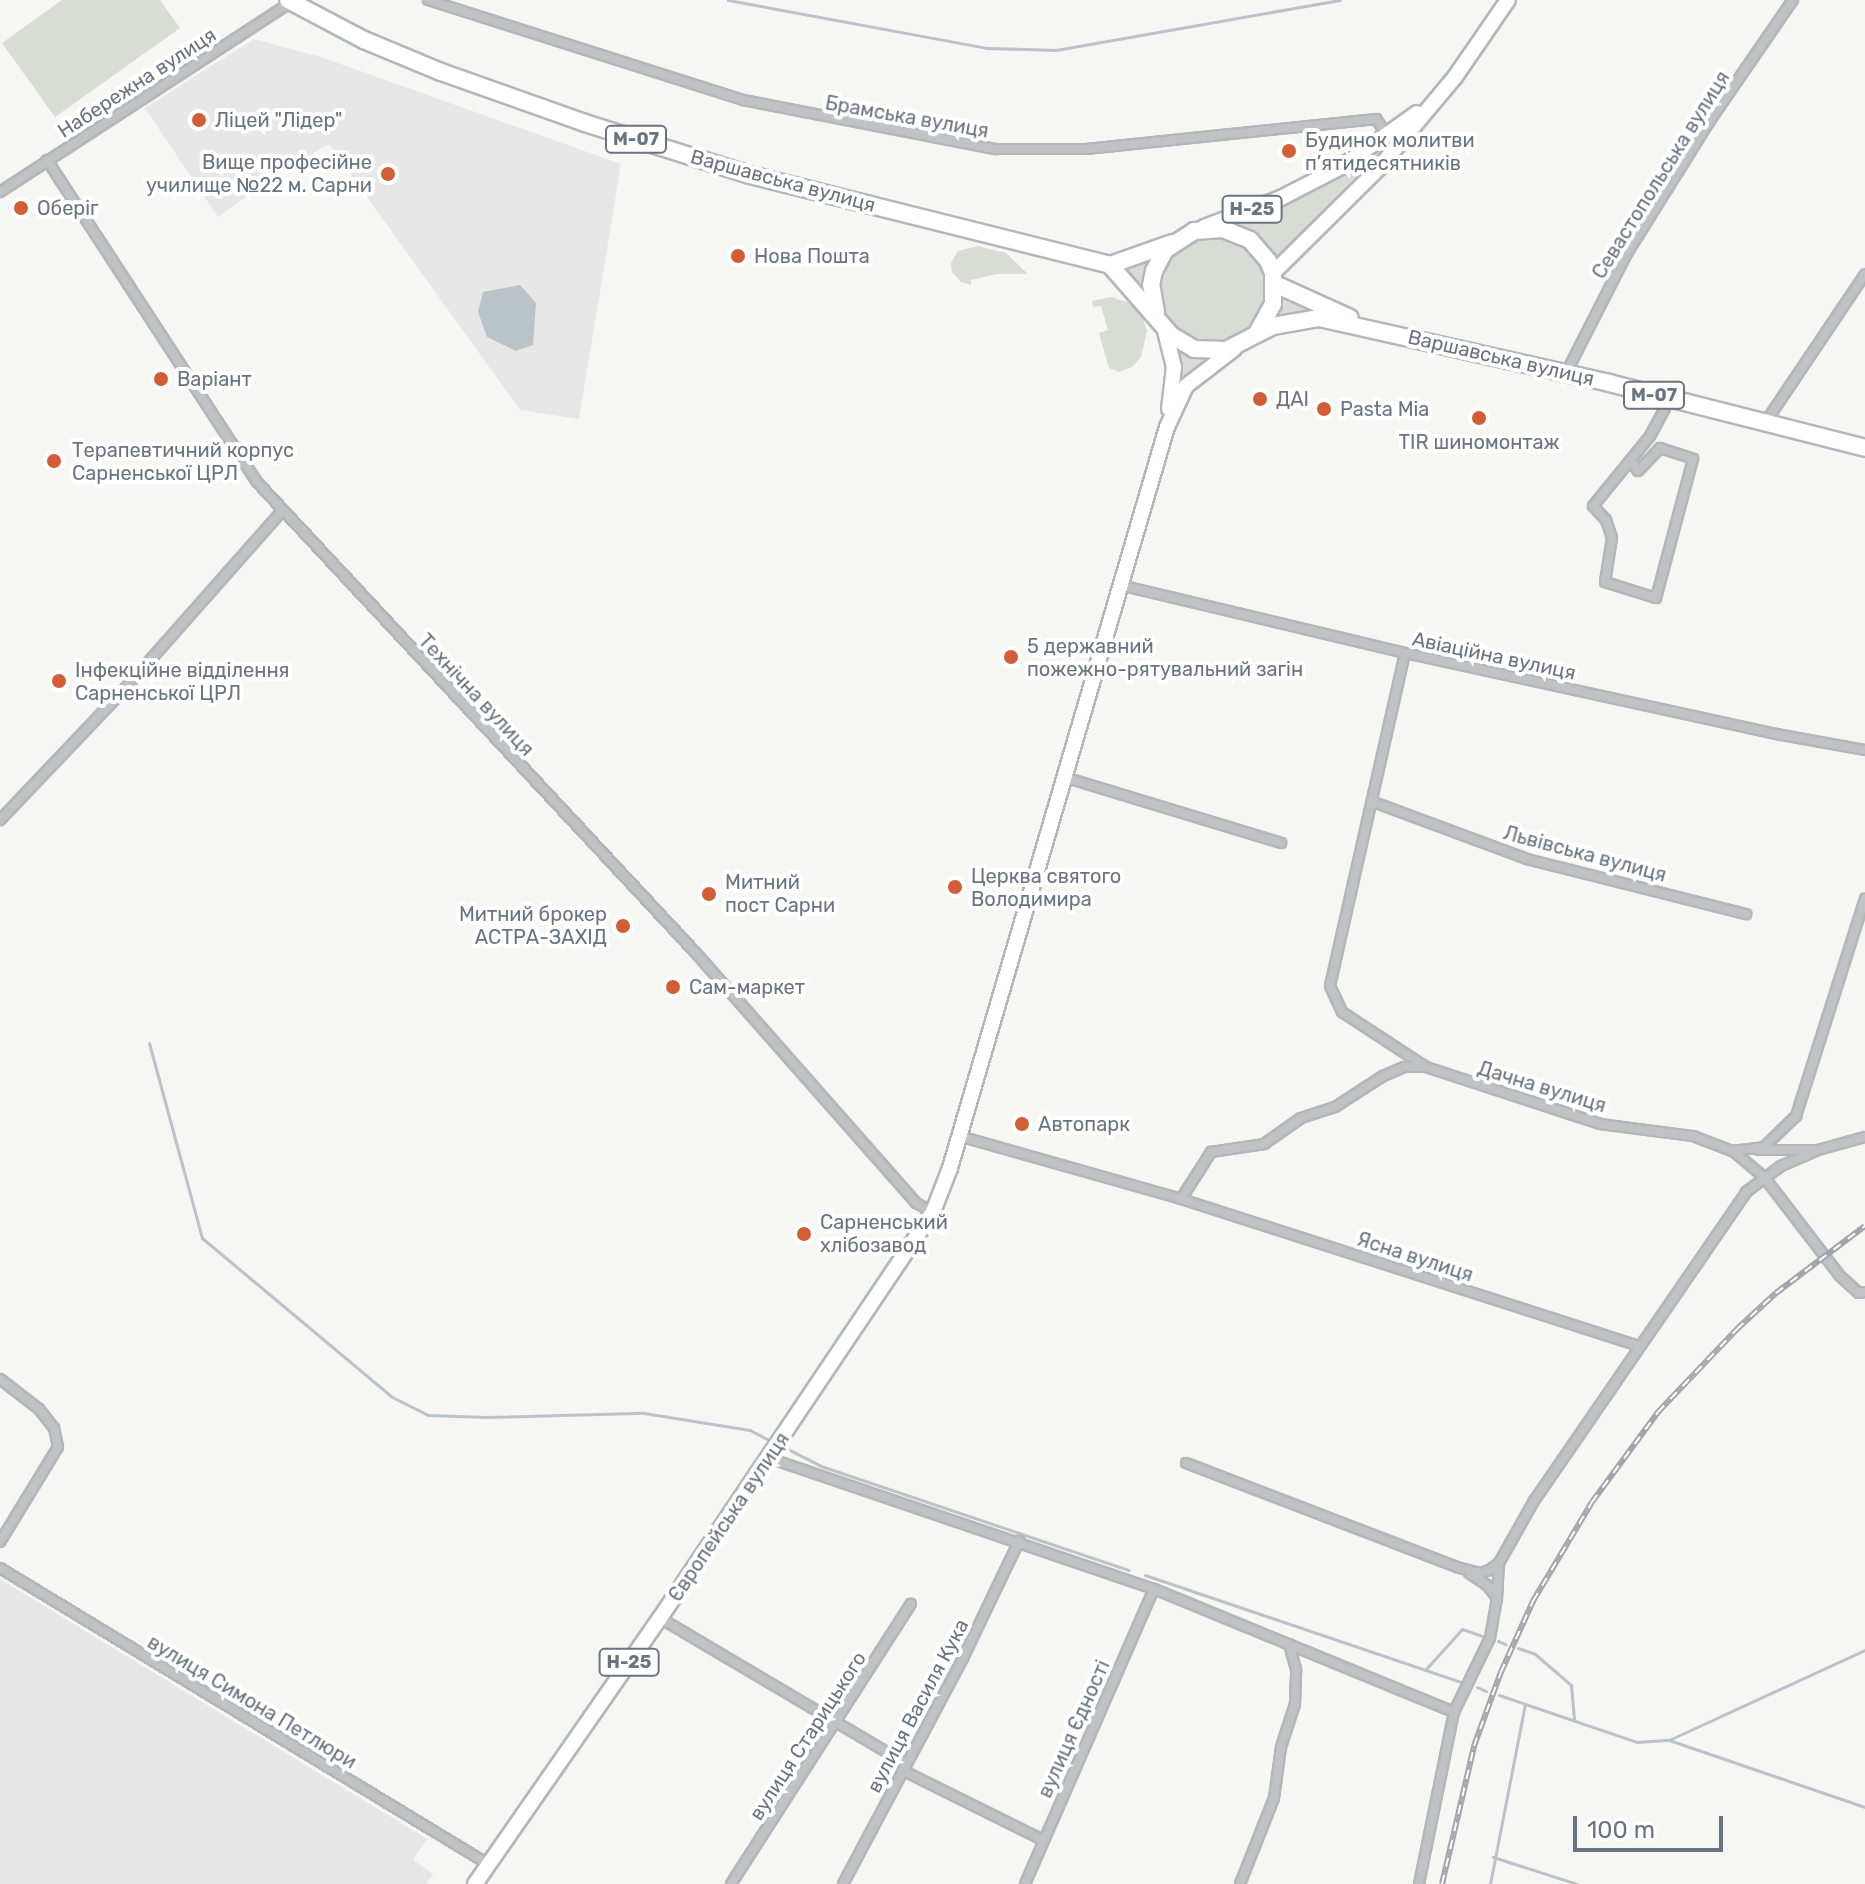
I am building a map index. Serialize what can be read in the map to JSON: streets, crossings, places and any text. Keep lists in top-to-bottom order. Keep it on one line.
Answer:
{"streets":{"highway":["М-07","Варшавська вулиця","Н-25"],"main road":["Європейська вулиця"],"street":["Набережна вулиця","Брамська вулиця","Севастопольська вулиця","Авіаційна вулиця","Технічна вулиця","Львівська вулиця","Дачна вулиця","Ясна вулиця","вулиця Симона Петлюри","вулиця Василя Кука","вулиця Єдності","вулиця Старицького"]},"crossings":[["Набережна вулиця","Варшавська вулиця"],["Набережна вулиця","Технічна вулиця"],["Брамська вулиця","Н-25"],["М-07","Варшавська вулиця"],["М-07","Н-25"],["М-07","Європейська вулиця"],["Севастопольська вулиця","Варшавська вулиця"],["Н-25","Європейська вулиця"],["Авіаційна вулиця","Європейська вулиця"],["Технічна вулиця","Європейська вулиця"],["Дачна вулиця","Ясна вулиця"],["Європейська вулиця","вулиця Симона Петлюри"]],"places":["Ліцей \"Лідер\"","Будинок молитви п’ятидесятників","Вище професійне училище №22 м. Сарни","Оберіг","Нова Пошта","Варіант","ДАІ","Pasta Mia","TIR шиномонтаж","Терапевтичний корпус Сарненської ЦРЛ","5 державний пожежно-рятувальний загін","Інфекційне відділення Сарненської ЦРЛ","Церква святого Володимира","Митний пост Сарни","Митний брокер АСТРА-ЗАХІД","Сам-маркет","Автопарк","Сарненський хлібозавод"],"scale_bar":"100 m"}
